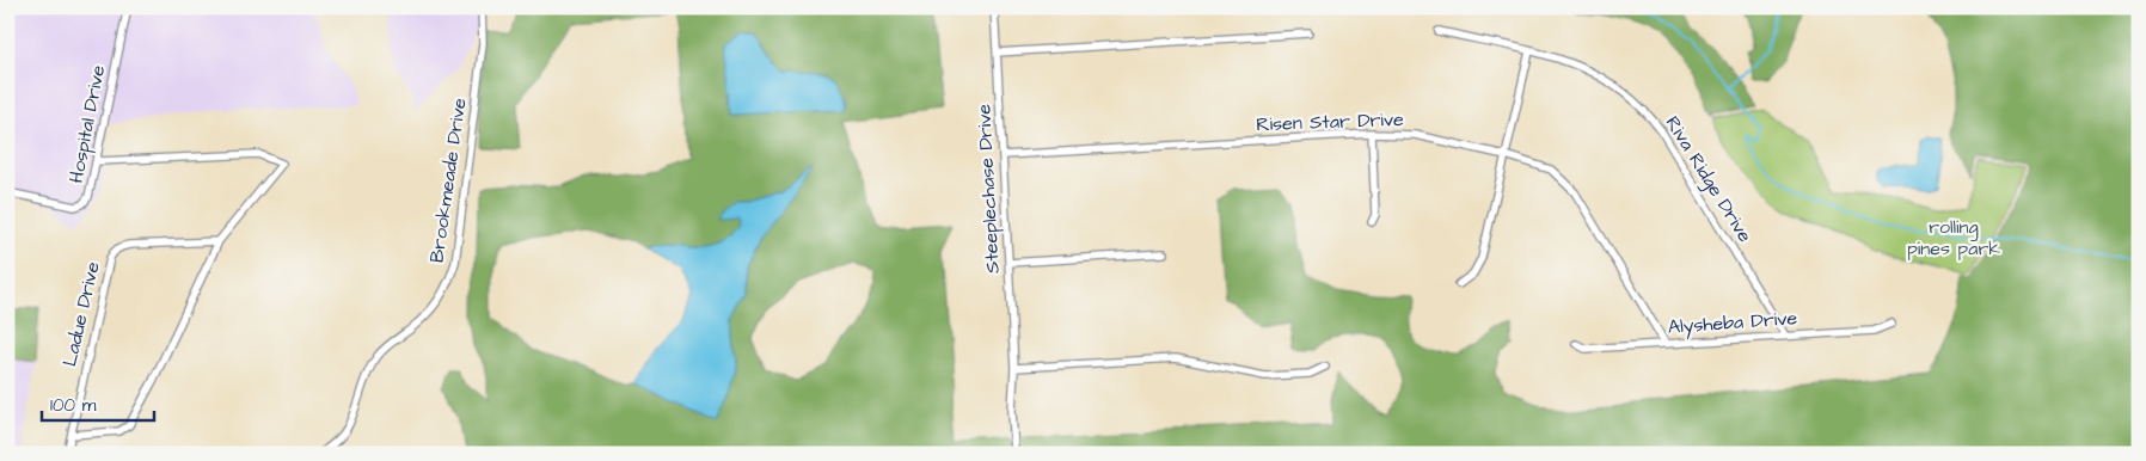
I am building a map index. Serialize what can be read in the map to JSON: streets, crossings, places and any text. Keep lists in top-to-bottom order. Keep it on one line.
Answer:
{"streets":{"street":["Risen Star Drive","Hospital Drive","Riva Ridge Drive","Brookmeade Drive","Steeplechase Drive","Ladue Drive","Alysheba Drive"]},"crossings":[["Risen Star Drive","Steeplechase Drive"],["Risen Star Drive","Alysheba Drive"],["Riva Ridge Drive","Alysheba Drive"]],"parks":["rolling pines park"],"scale_bar":"100 m"}
